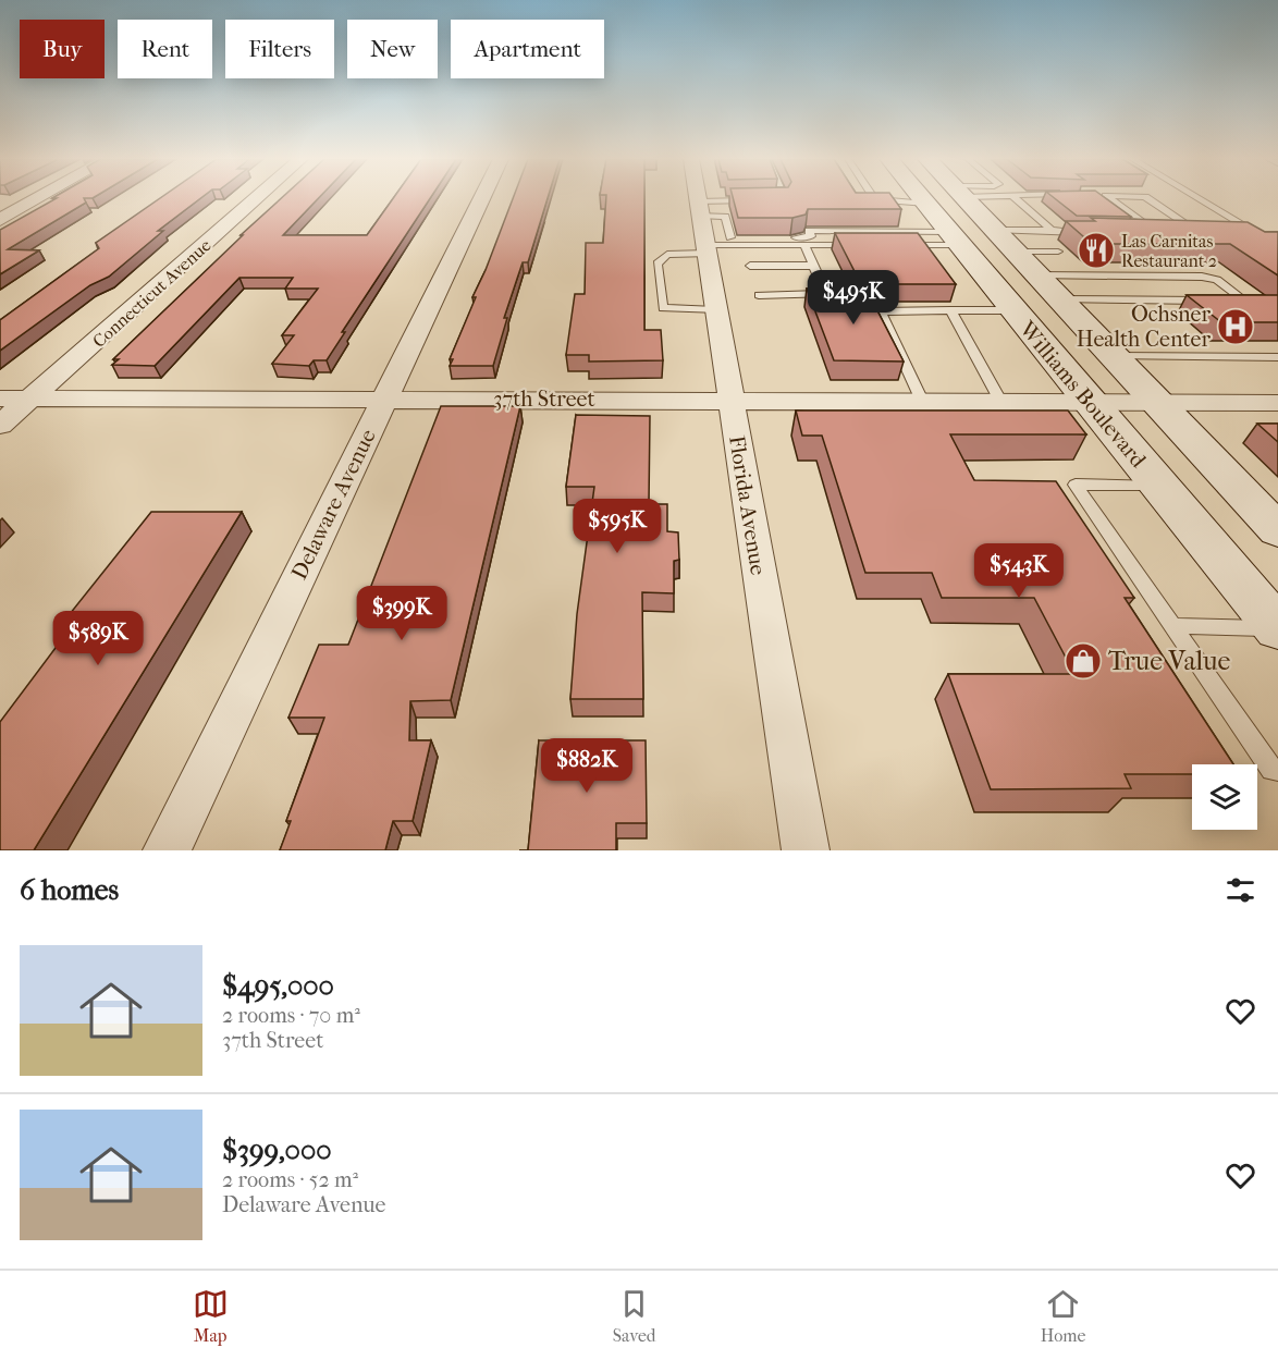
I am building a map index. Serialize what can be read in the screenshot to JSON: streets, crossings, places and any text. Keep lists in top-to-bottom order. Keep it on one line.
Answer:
{"streets":{"main road":["Williams Boulevard"],"street":["Connecticut Avenue","37th Street","Delaware Avenue","Florida Avenue"]},"crossings":[["Connecticut Avenue","37th Street"],["Williams Boulevard","37th Street"],["37th Street","Delaware Avenue"],["37th Street","Florida Avenue"]],"places":{"restaurant":["Las Carnitas Restaurant 2"],"hospital":["Ochsner Health Center"],"shop":["True Value"]},"page":{"chip":["Buy","Rent","Filters","New","Apartment"],"price":["$495K","$595K","$543K","$399K","$589K","$882K"],"heading":"6 homes","list":[{"name":"$495,000","note":"2 rooms · 70 m² · 37th Street"},{"name":"$399,000","note":"2 rooms · 52 m² · Delaware Avenue"}],"tabs":["Map","Saved","Home"]}}
